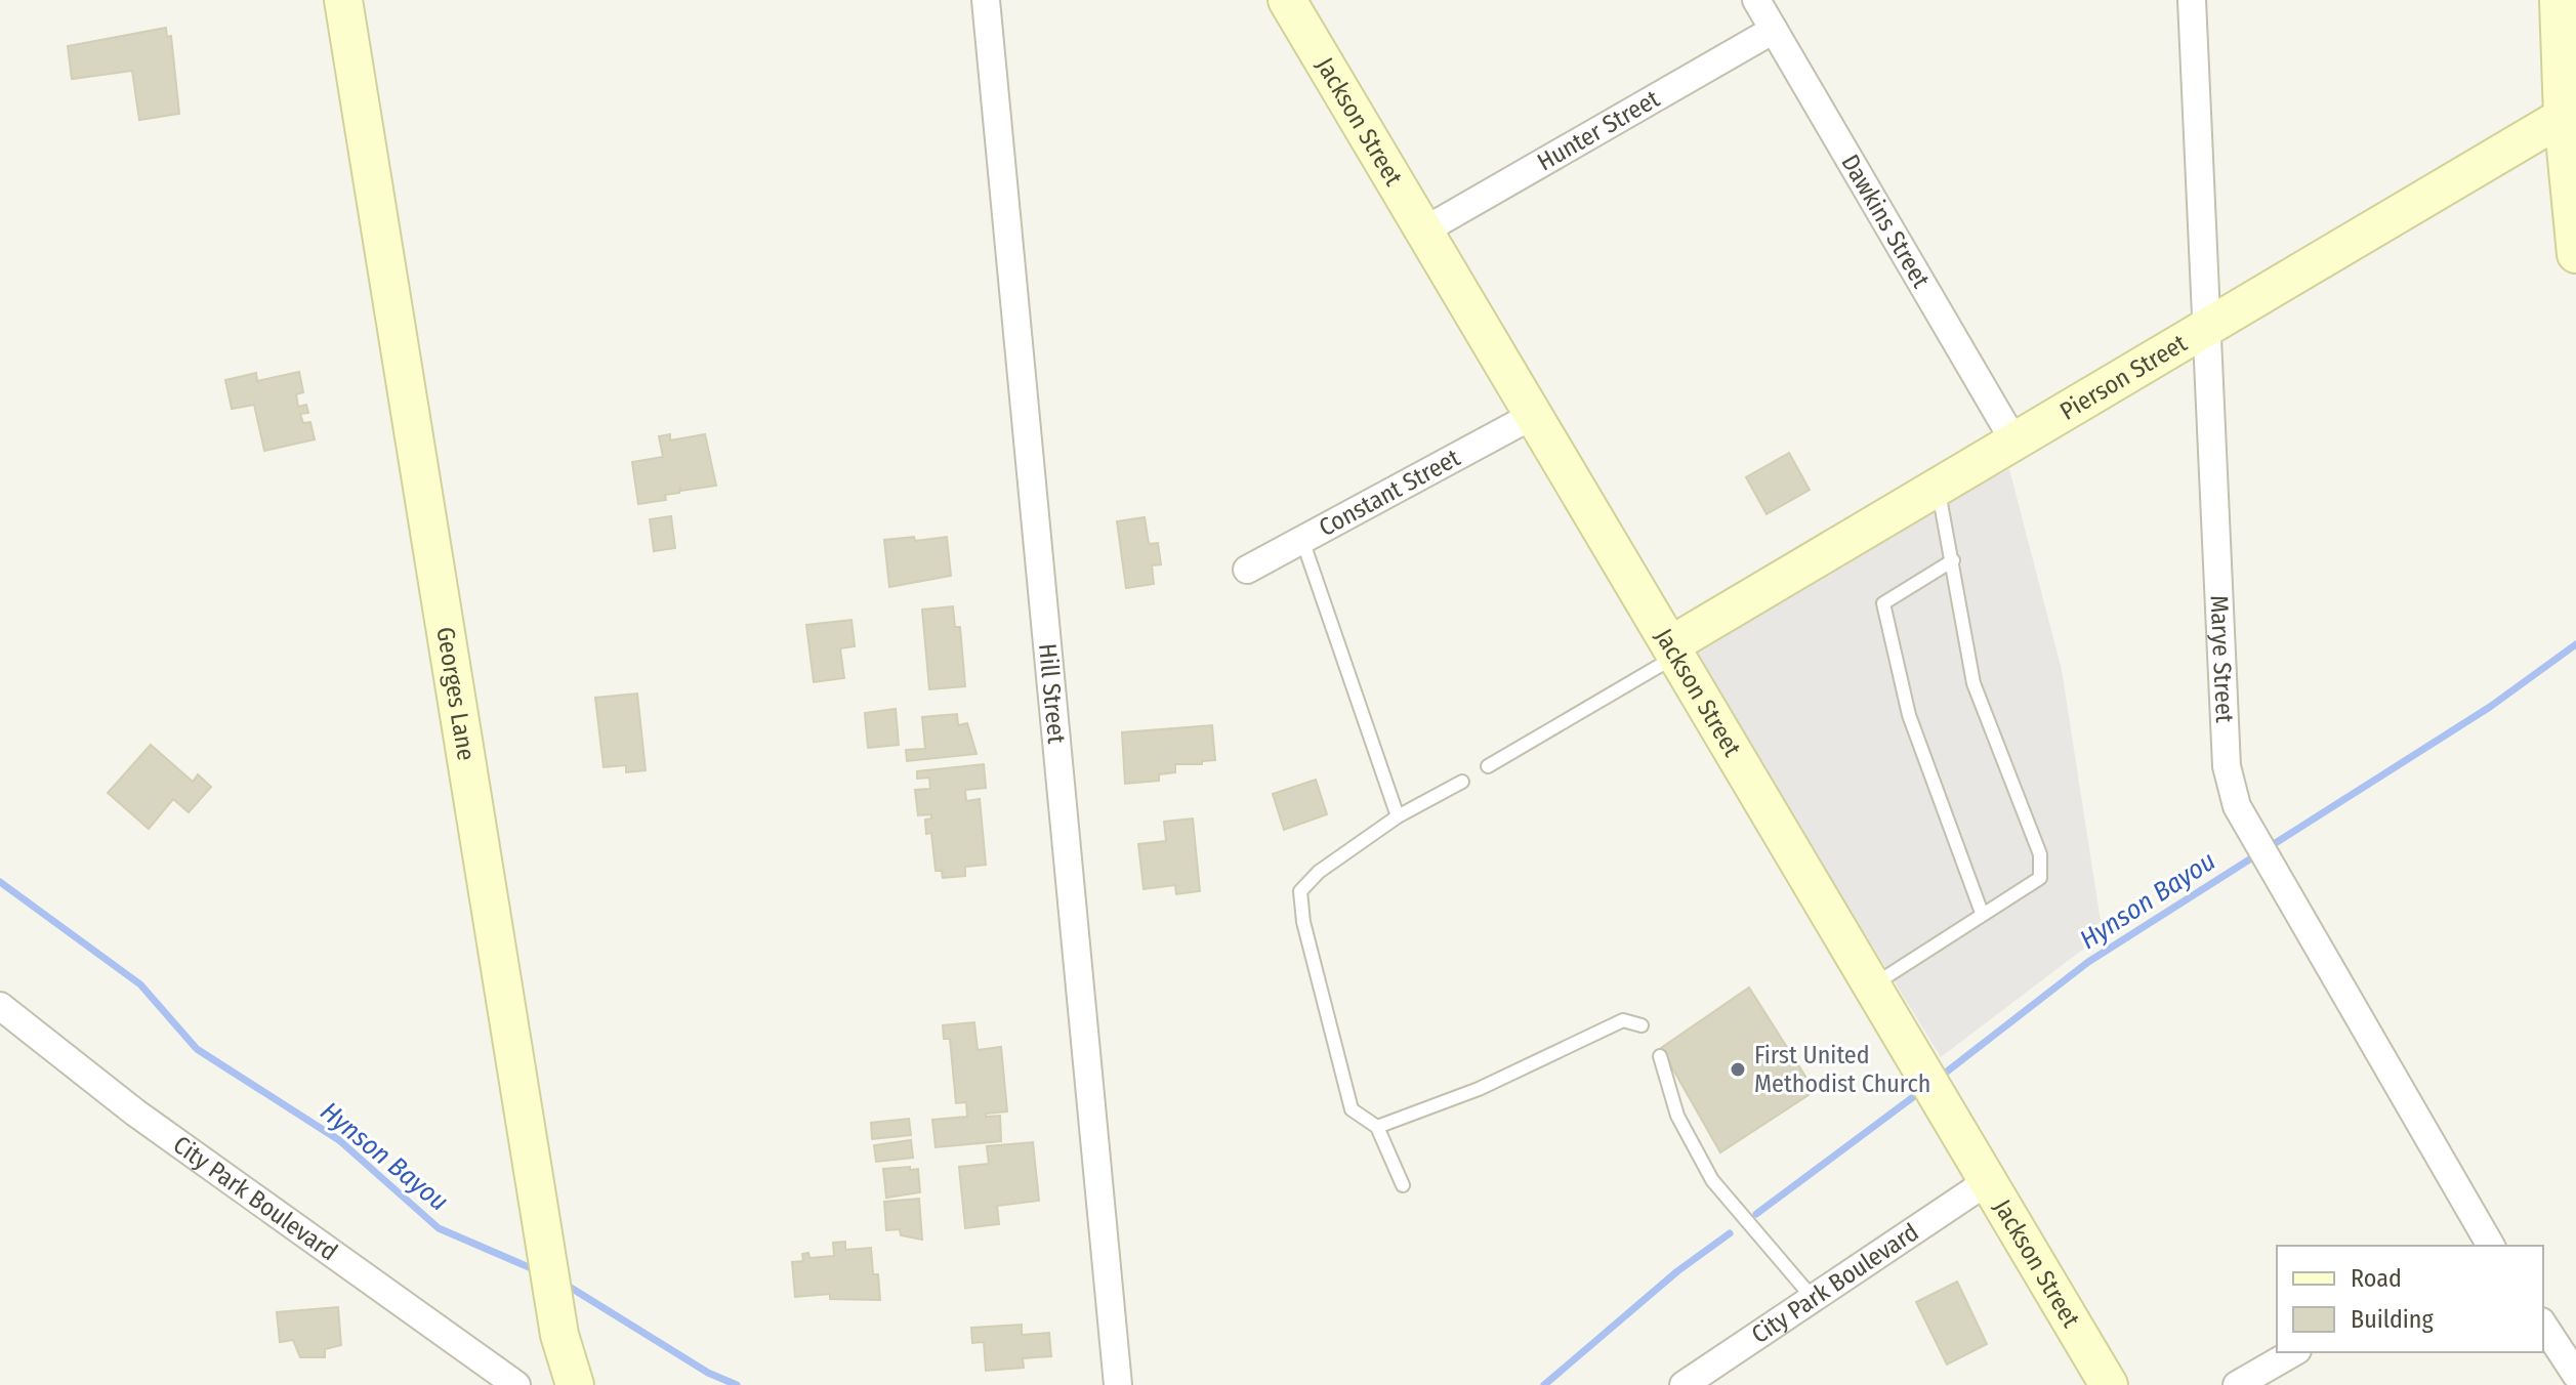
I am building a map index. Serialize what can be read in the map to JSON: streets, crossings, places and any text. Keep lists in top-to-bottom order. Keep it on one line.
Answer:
{"streets":{"street":["Jackson Street","Hunter Street","Dawkins Street","Pierson Street","Constant Street","Marye Street","Hill Street","Georges Lane","City Park Boulevard"]},"crossings":[["Jackson Street","Hunter Street"],["Jackson Street","Pierson Street"],["Jackson Street","Constant Street"],["Jackson Street","City Park Boulevard"],["Hunter Street","Dawkins Street"],["Dawkins Street","Pierson Street"],["Pierson Street","Marye Street"]],"water":["Hynson Bayou"],"places":["First United Methodist Church"],"legend":["Road","Building"]}
